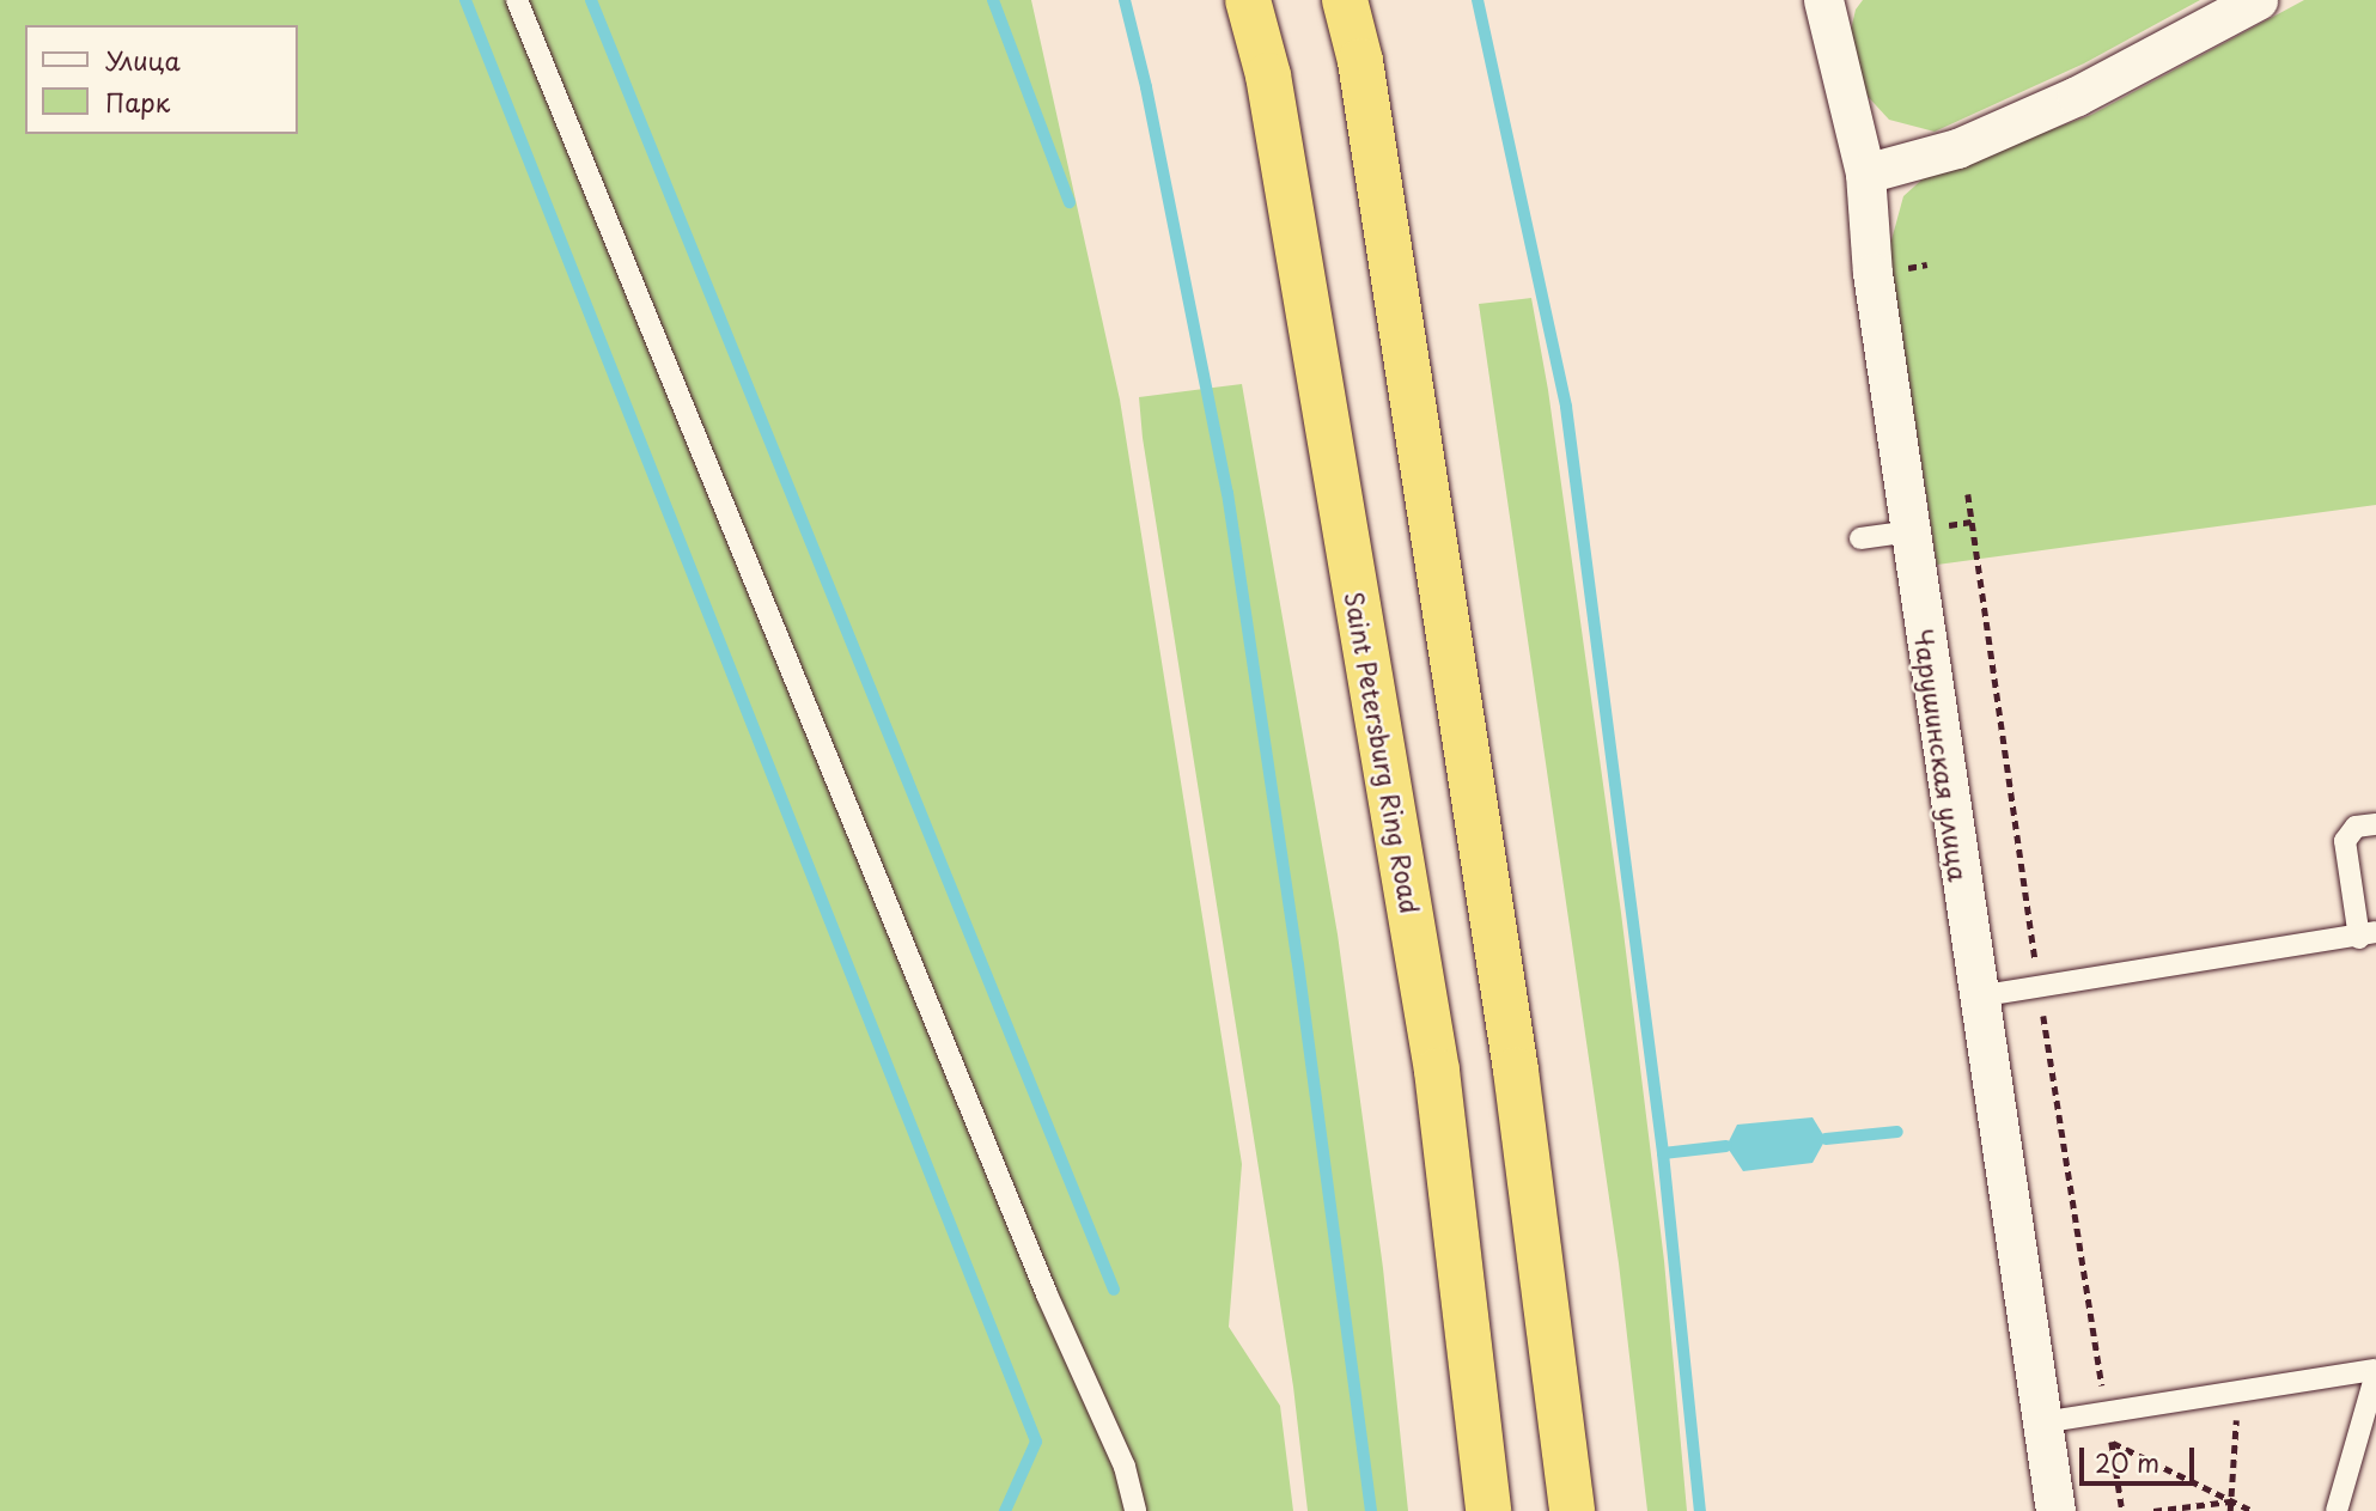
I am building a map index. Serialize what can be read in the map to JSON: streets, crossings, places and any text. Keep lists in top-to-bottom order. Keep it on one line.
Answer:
{"streets":{"highway":["Saint Petersburg Ring Road"],"street":["Чарушинская улица"]},"legend":["Улица","Парк"],"scale_bar":"20 m"}
